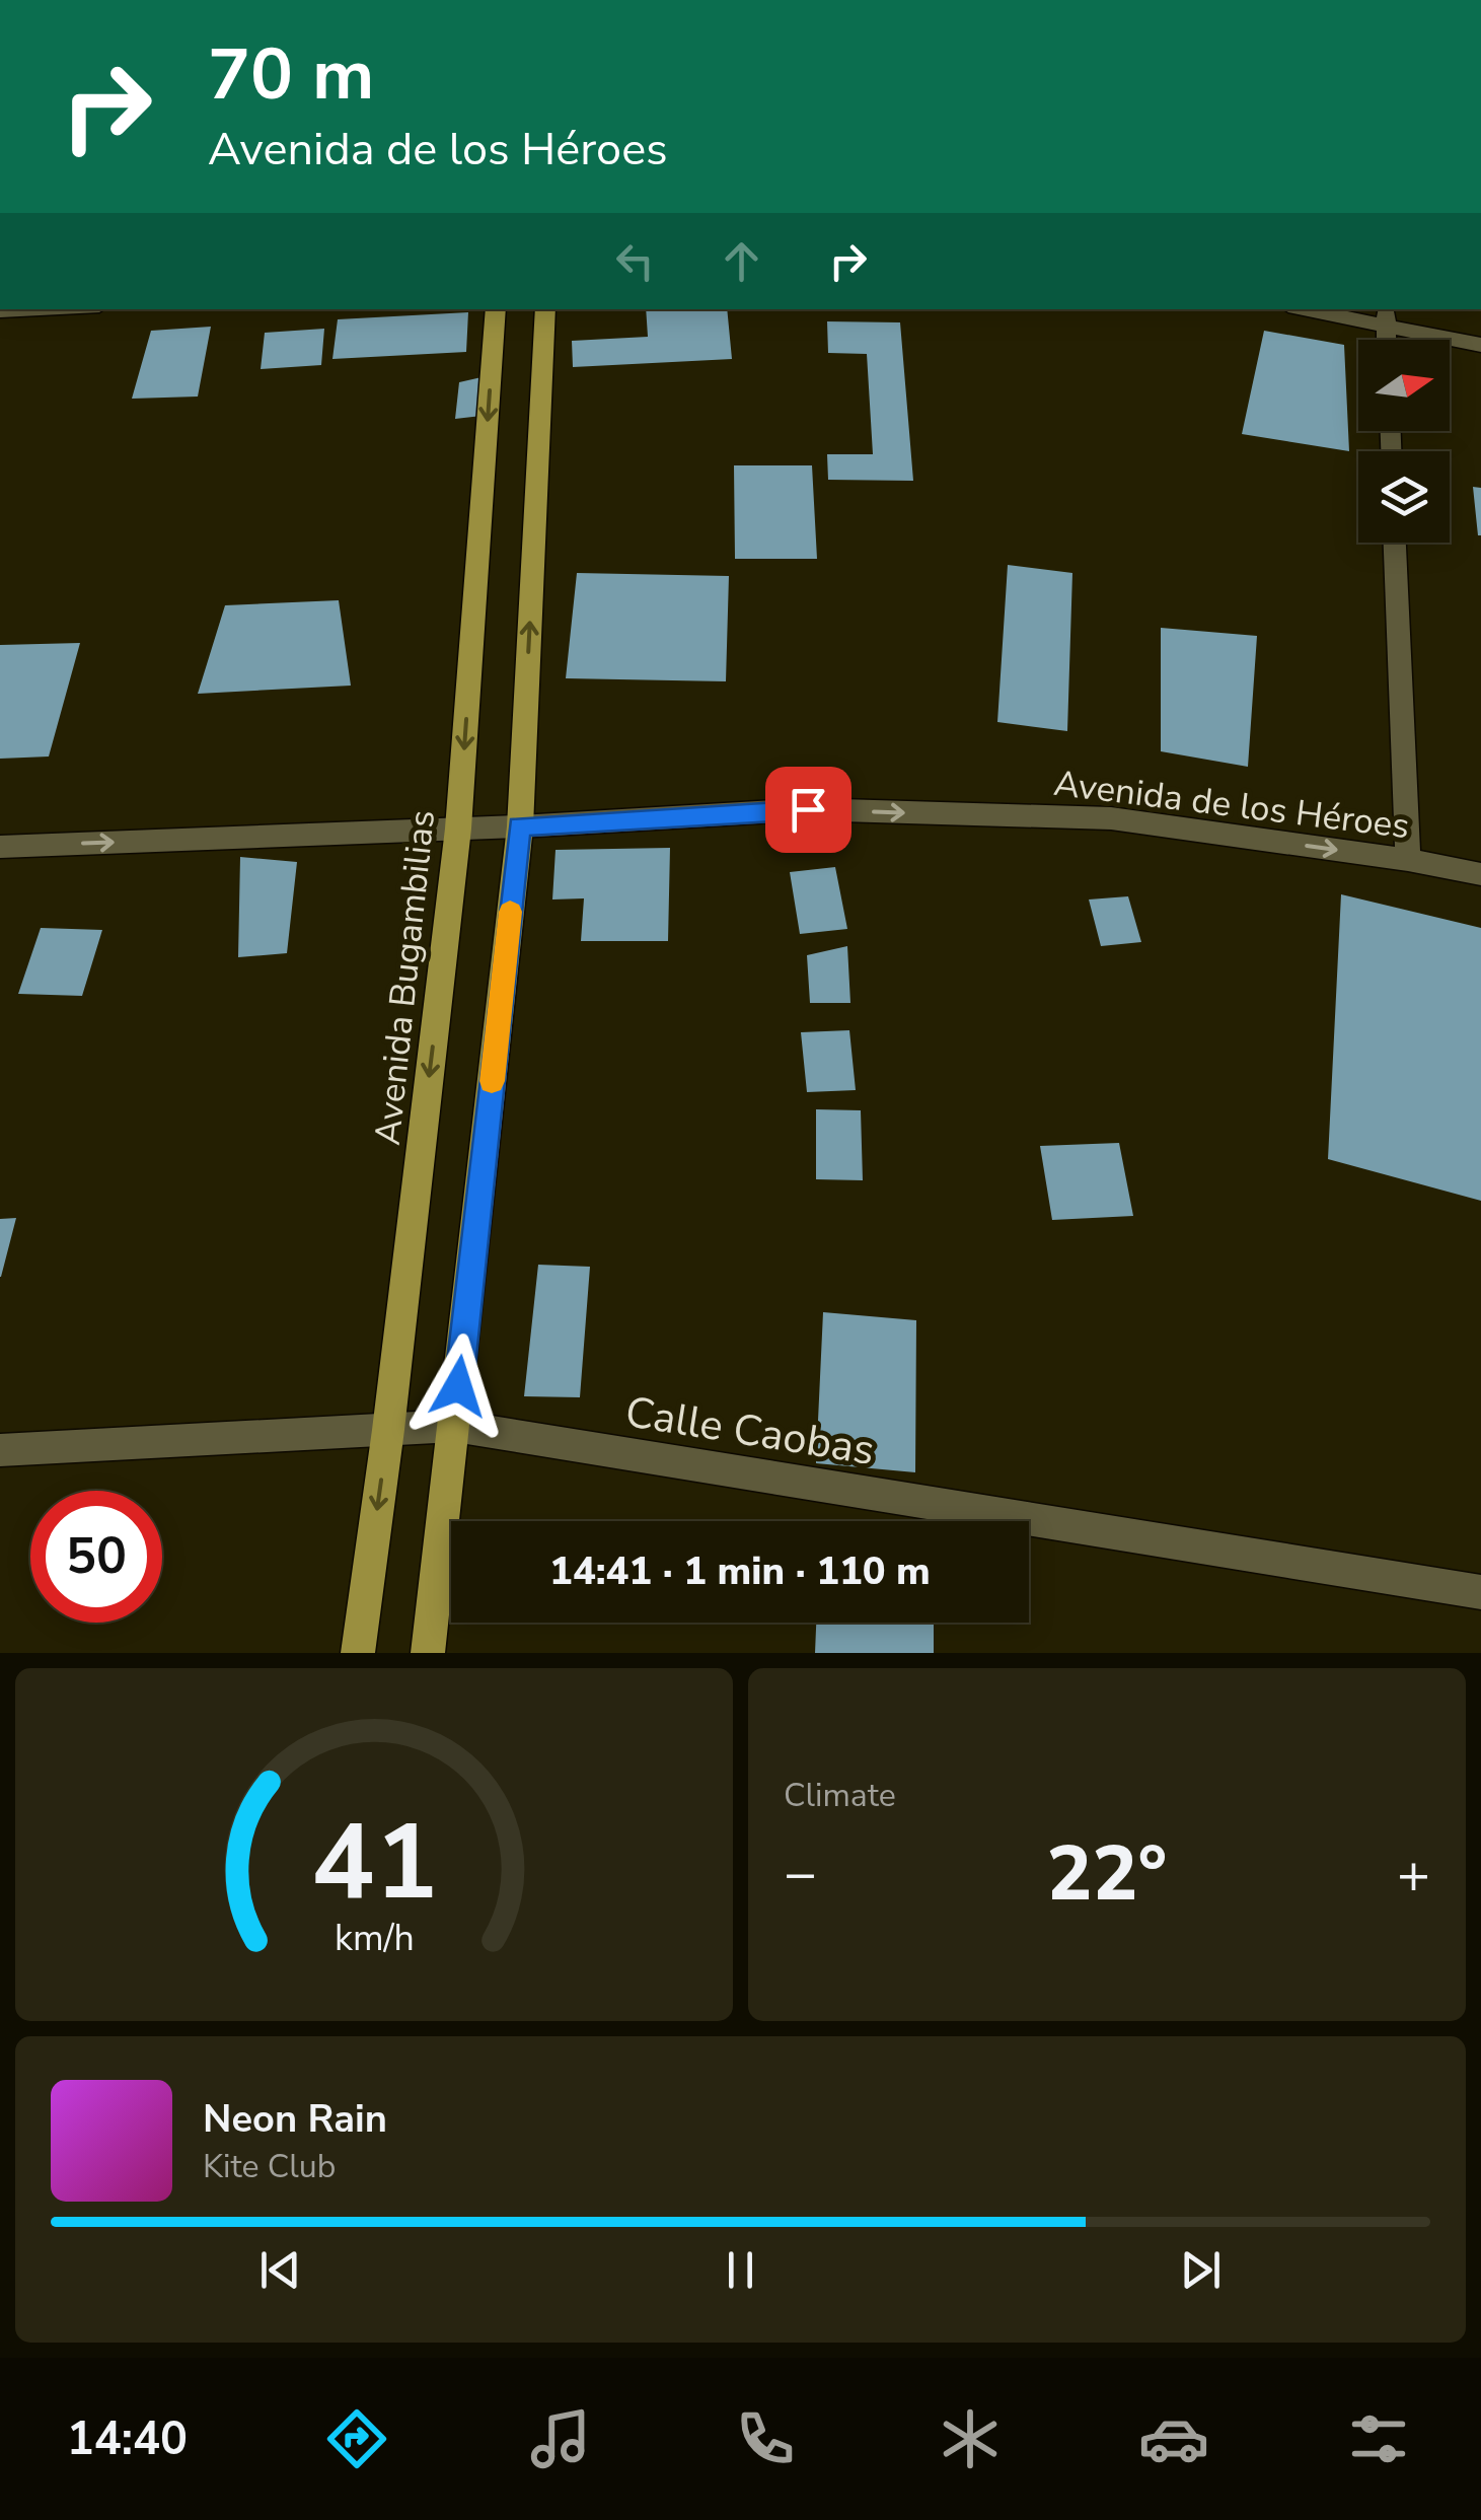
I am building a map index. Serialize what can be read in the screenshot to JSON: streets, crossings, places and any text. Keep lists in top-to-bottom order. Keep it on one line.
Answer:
{"streets":{"main road":["Avenida Bugambilias"],"street":["Avenida de los Héroes","Calle Caobas"]},"crossings":[["Avenida de los Héroes","Avenida Bugambilias"],["Avenida Bugambilias","Calle Caobas"]],"one_way":["Avenida de los Héroes"],"north":"right","page":{"turn":["70 m","Avenida de los Héroes"],"limit":"50","trip":"14:41 · 1 min · 110 m","tile":"Climate","heat":["−","22°","+"],"song":["Neon Rain","Kite Club"],"tabs":"14:40","gauge":["41","km/h"]}}
